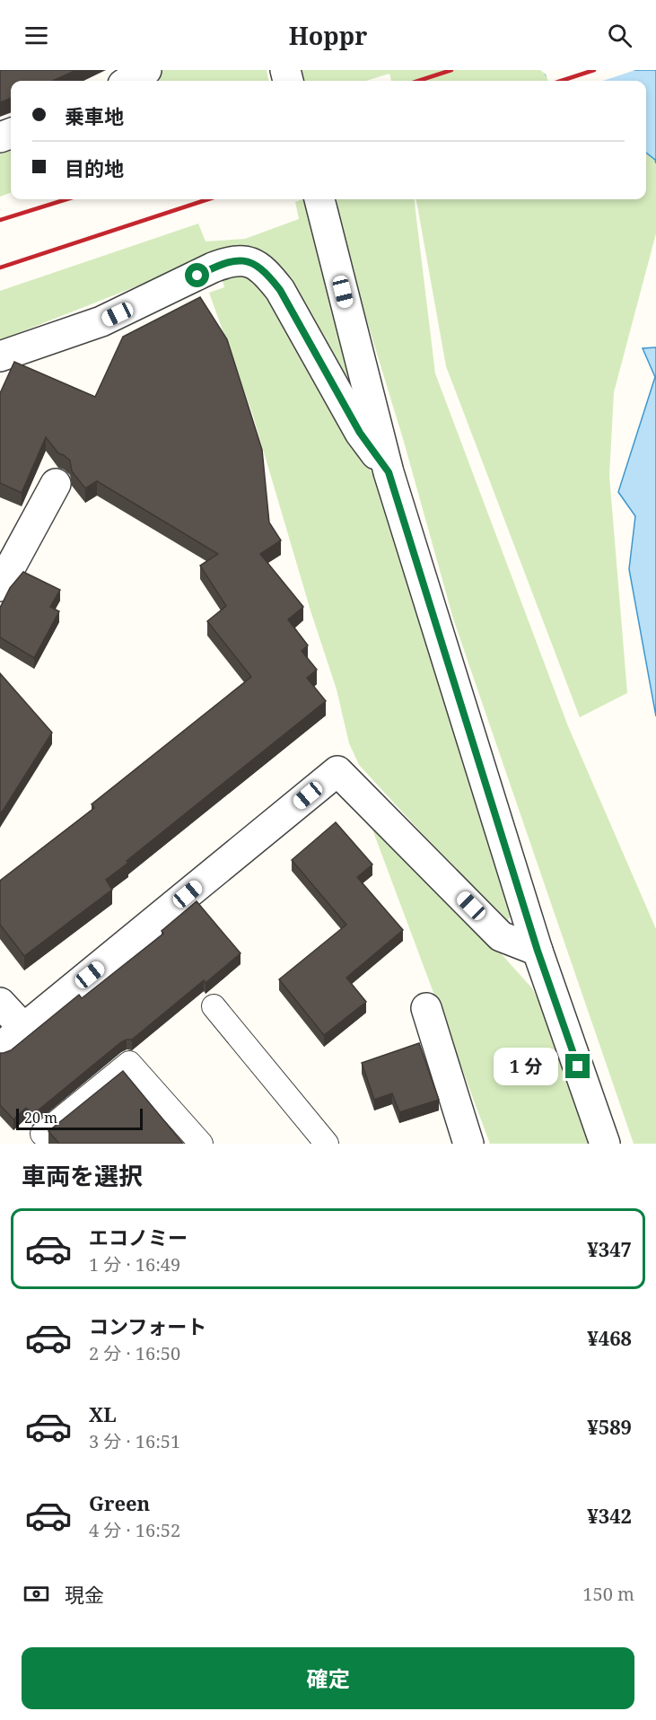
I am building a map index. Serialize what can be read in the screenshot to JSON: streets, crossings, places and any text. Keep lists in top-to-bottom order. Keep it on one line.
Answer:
{"scale_bar":"20 m","page":{"header":"Hoppr","banner":["乗車地","目的地"],"bubble":"1 分","scale":"20 m","heading":"車両を選択","list":[{"name":"エコノミー","note":"1 分 · 16:49","value":"¥347"},{"name":"コンフォート","note":"2 分 · 16:50","value":"¥468"},{"name":"XL","note":"3 分 · 16:51","value":"¥589"},{"name":"Green","note":"4 分 · 16:52","value":"¥342"}],"pay":["現金","150 m"],"buttons":"確定"}}
